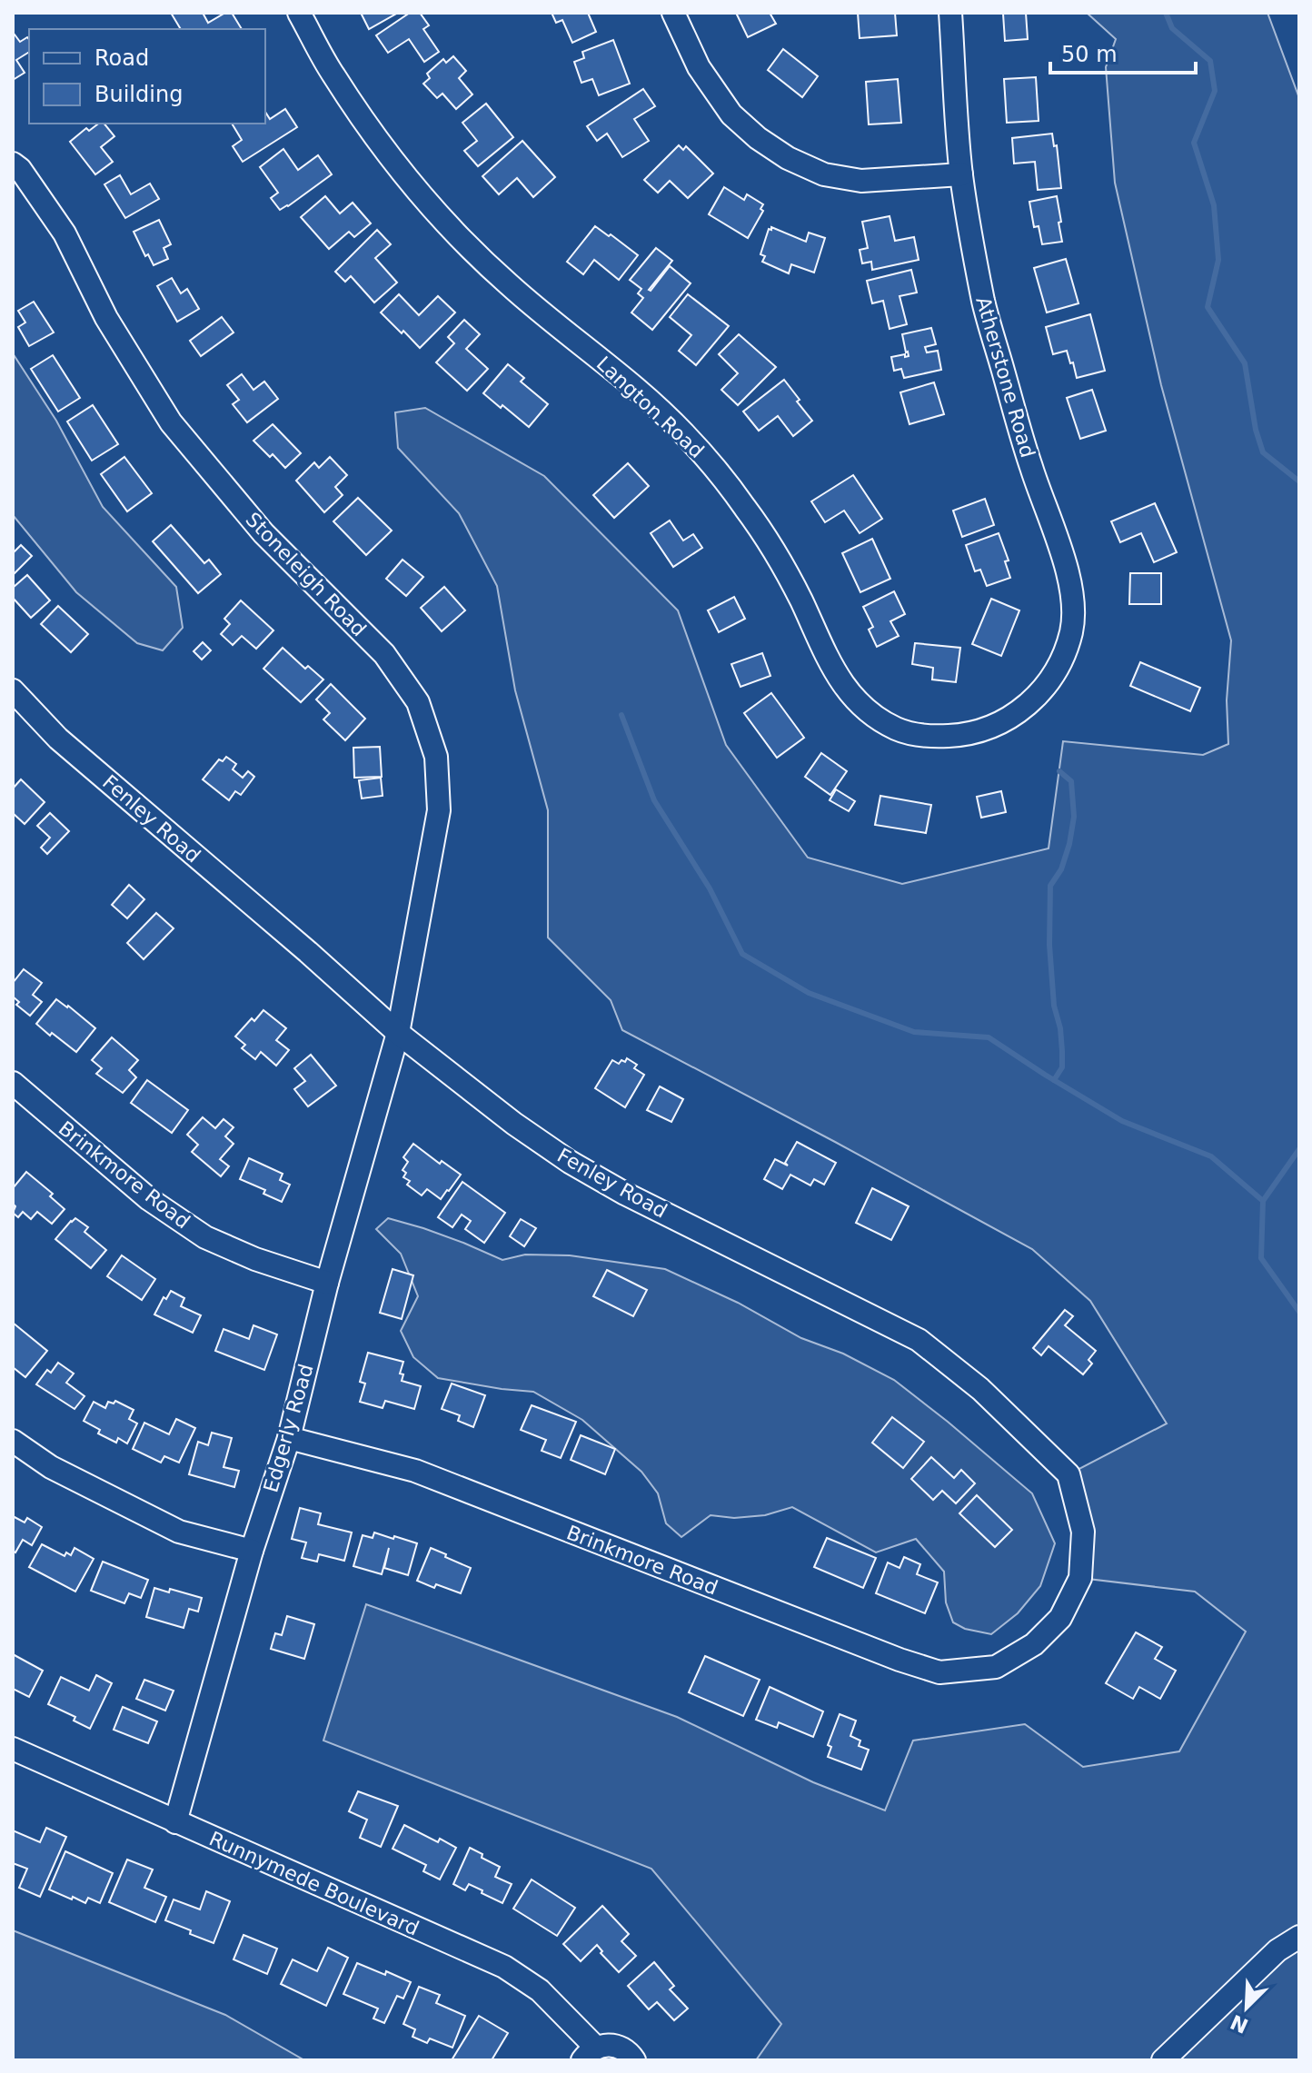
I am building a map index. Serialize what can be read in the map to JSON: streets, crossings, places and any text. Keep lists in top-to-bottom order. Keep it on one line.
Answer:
{"streets":{"street":["Atherstone Road","Langton Road","Stoneleigh Road","Fenley Road","Brinkmore Road","Edgerly Road","Runnymede Boulevard"]},"crossings":[["Atherstone Road","Langton Road"],["Stoneleigh Road","Fenley Road"],["Stoneleigh Road","Edgerly Road"],["Fenley Road","Brinkmore Road"],["Fenley Road","Edgerly Road"],["Brinkmore Road","Edgerly Road"],["Edgerly Road","Runnymede Boulevard"]],"legend":["Road","Building"],"scale_bar":"50 m","north":"bottom left"}
